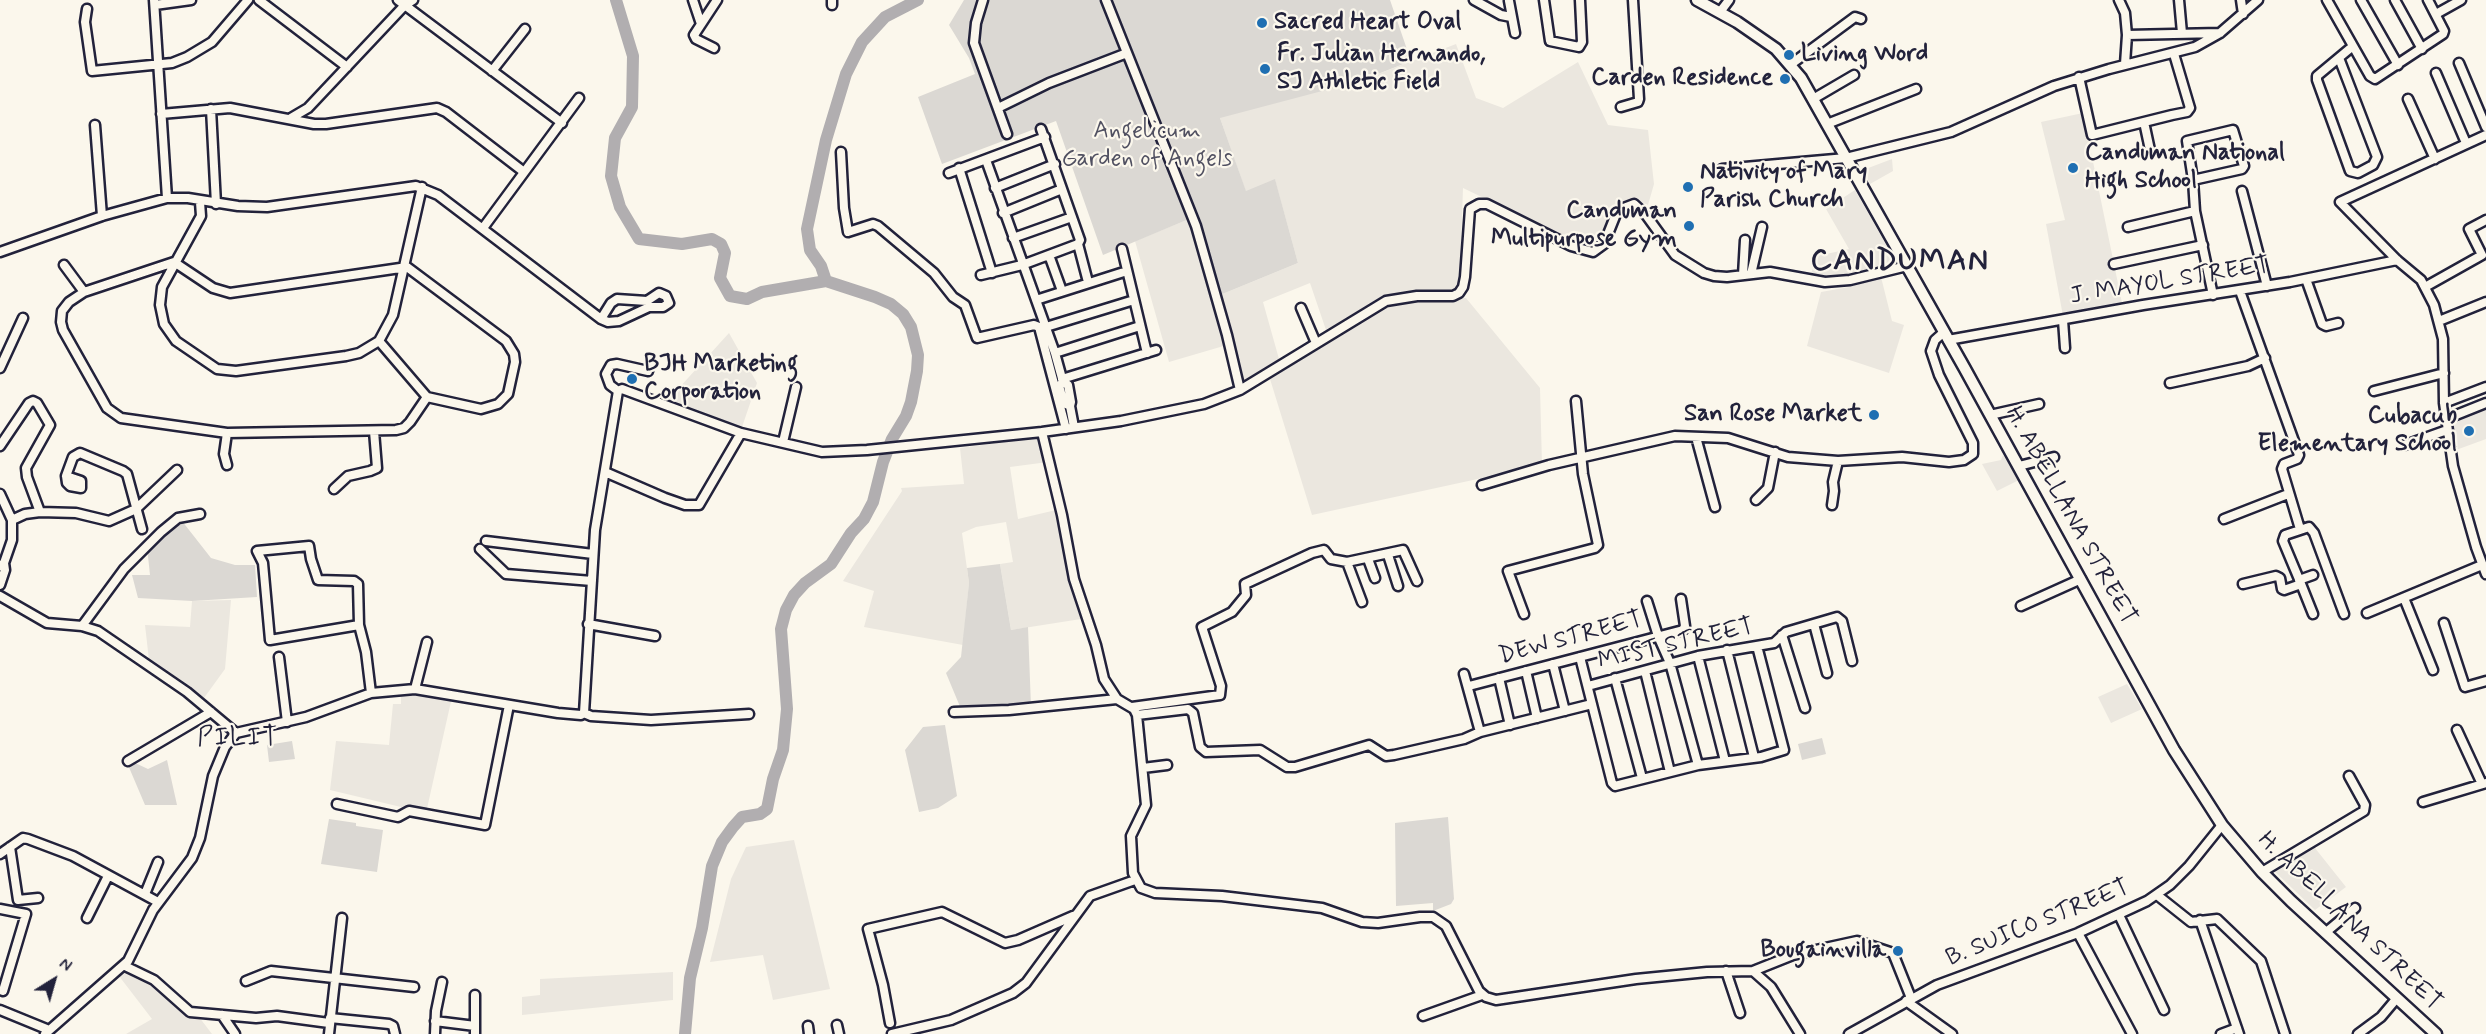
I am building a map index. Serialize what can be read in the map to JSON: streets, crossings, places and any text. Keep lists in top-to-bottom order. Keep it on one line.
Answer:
{"streets":{"main road":["H. ABELLANA STREET"],"street":["J. MAYOL STREET","DEW STREET","MIST STREET","B. SUICO STREET"]},"crossings":[["J. MAYOL STREET","H. ABELLANA STREET"],["H. ABELLANA STREET","B. SUICO STREET"]],"districts":["CANDUMAN","PILIT"],"parks":["Angelicum Garden of Angels"],"places":["Sacred Heart Oval","Living Word","Fr. Julian Hernando, SJ Athletic Field","Carden Residence","Canduman National High School","Nativity of Mary Parish Church","Canduman Multipurpose Gym","BJH Marketing Corporation","San Rose Market","Cubacub Elementary School","Bougainvilla"],"north":"top right"}
